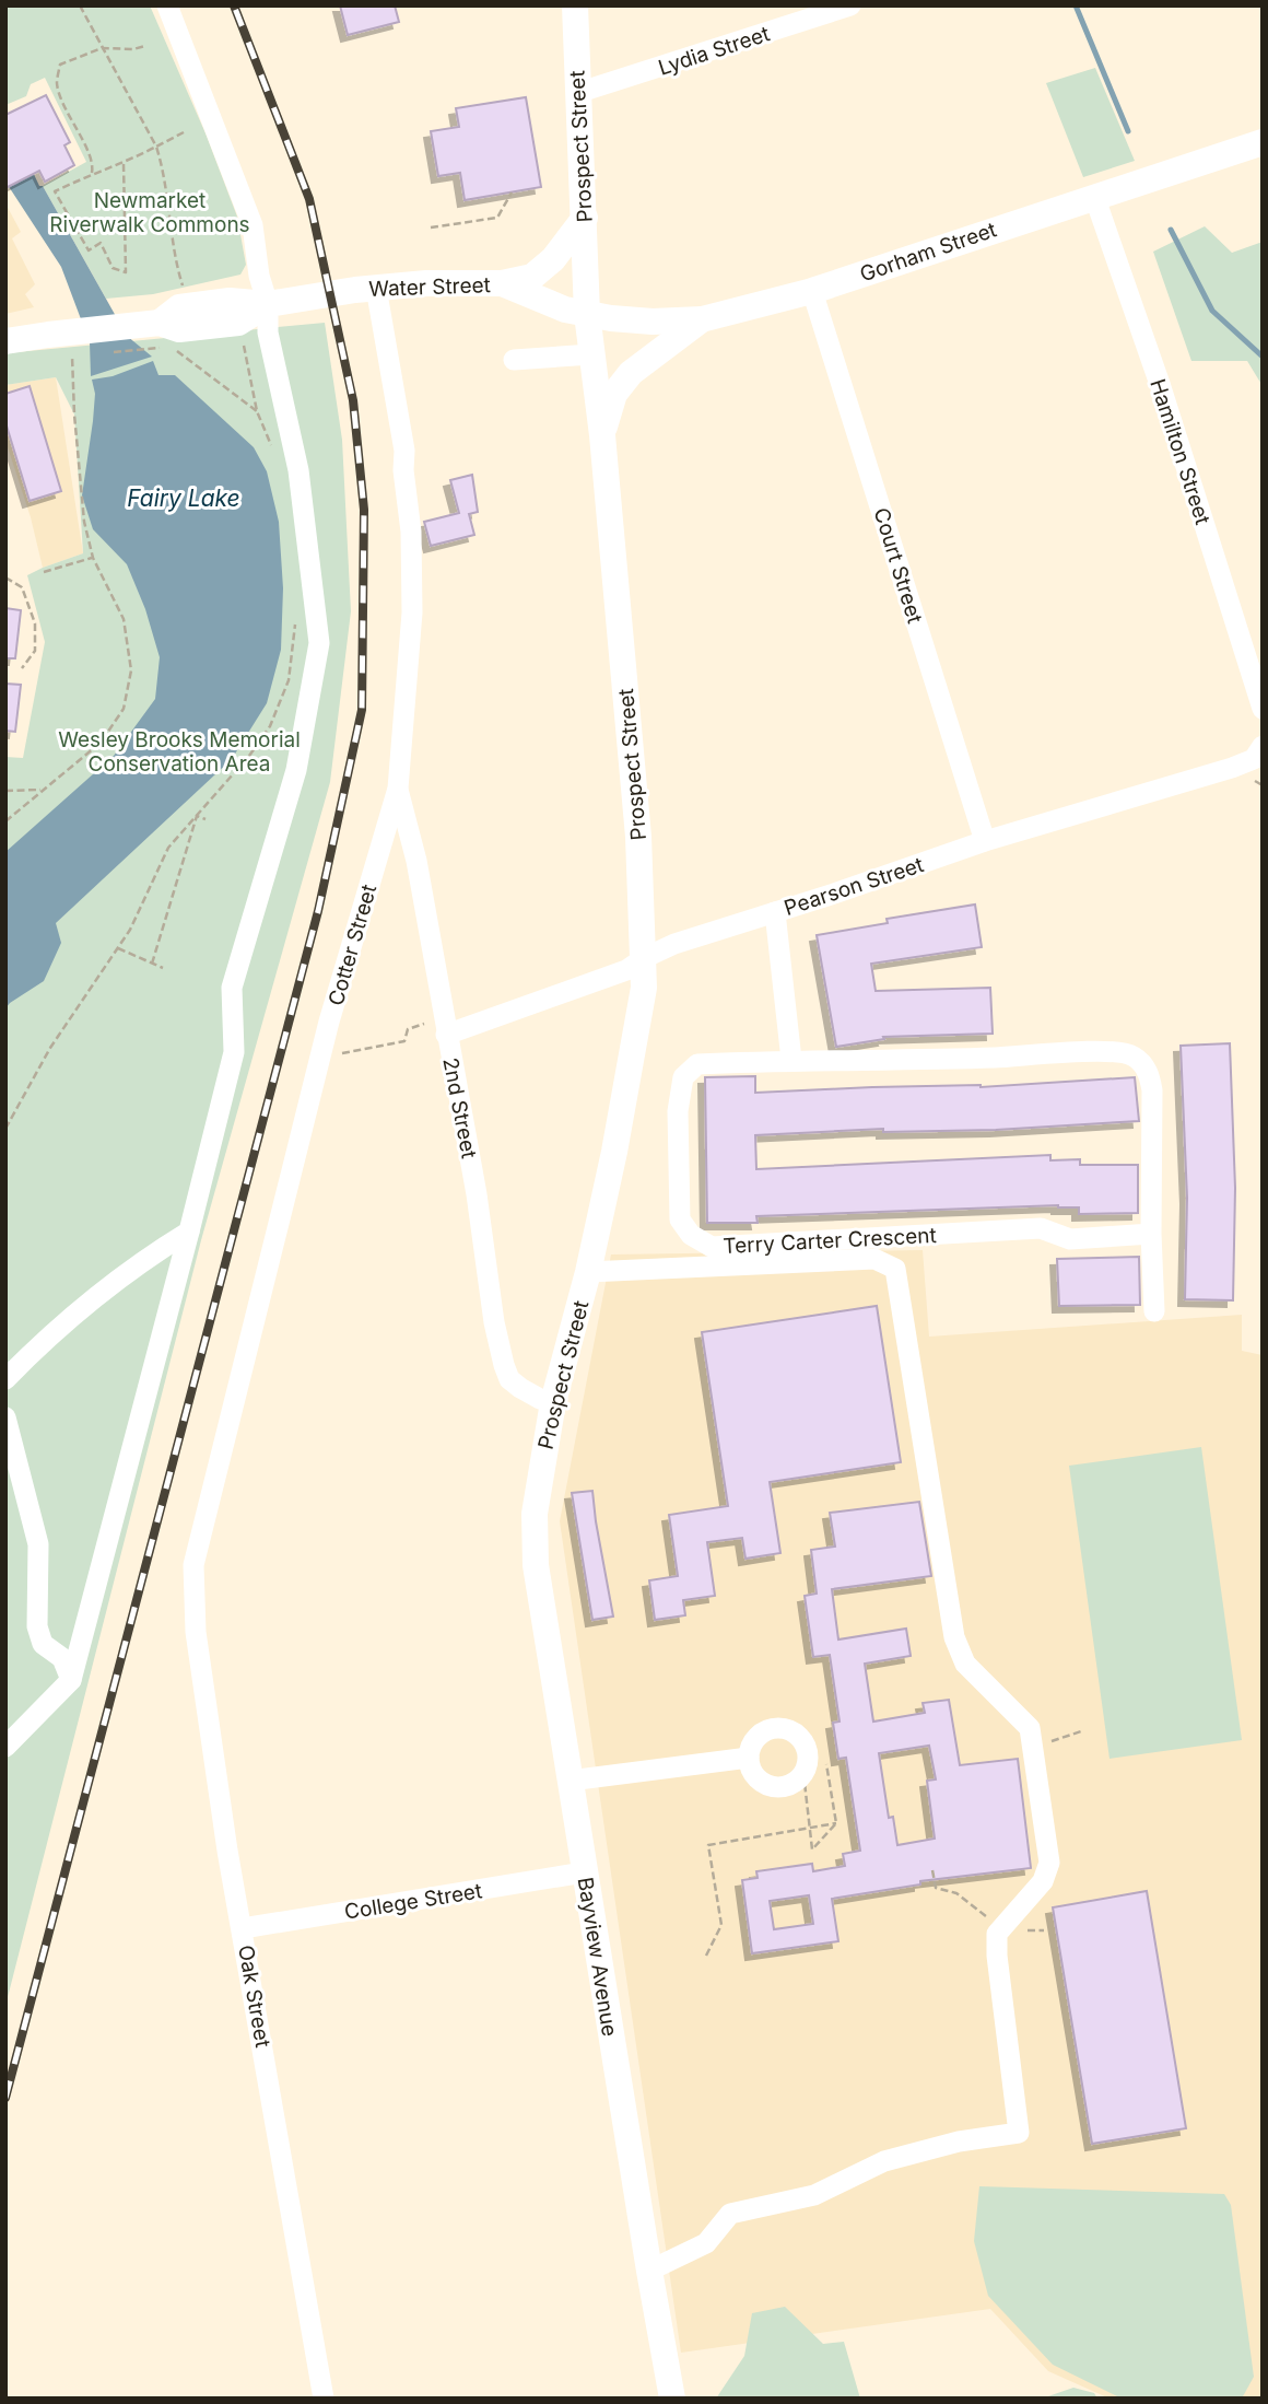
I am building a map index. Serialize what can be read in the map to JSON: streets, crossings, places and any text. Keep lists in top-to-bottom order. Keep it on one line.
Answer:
{"streets":{"main road":["Prospect Street","Gorham Street","Water Street","Bayview Avenue"],"street":["Lydia Street","Hamilton Street","Court Street","Pearson Street","Cotter Street","2nd Street","Terry Carter Crescent","College Street","Oak Street"]},"crossings":[["Lydia Street","Prospect Street"],["Prospect Street","Gorham Street"],["Prospect Street","Water Street"],["Prospect Street","Pearson Street"],["Prospect Street","2nd Street"],["Prospect Street","Bayview Avenue"],["Gorham Street","Water Street"],["Gorham Street","Hamilton Street"],["Gorham Street","Court Street"],["Water Street","Cotter Street"],["Court Street","Pearson Street"],["Pearson Street","2nd Street"],["Cotter Street","2nd Street"],["Cotter Street","Oak Street"],["College Street","Bayview Avenue"],["College Street","Oak Street"]],"water":["Fairy Lake"],"parks":["Newmarket Riverwalk Commons","Wesley Brooks Memorial Conservation Area"]}
